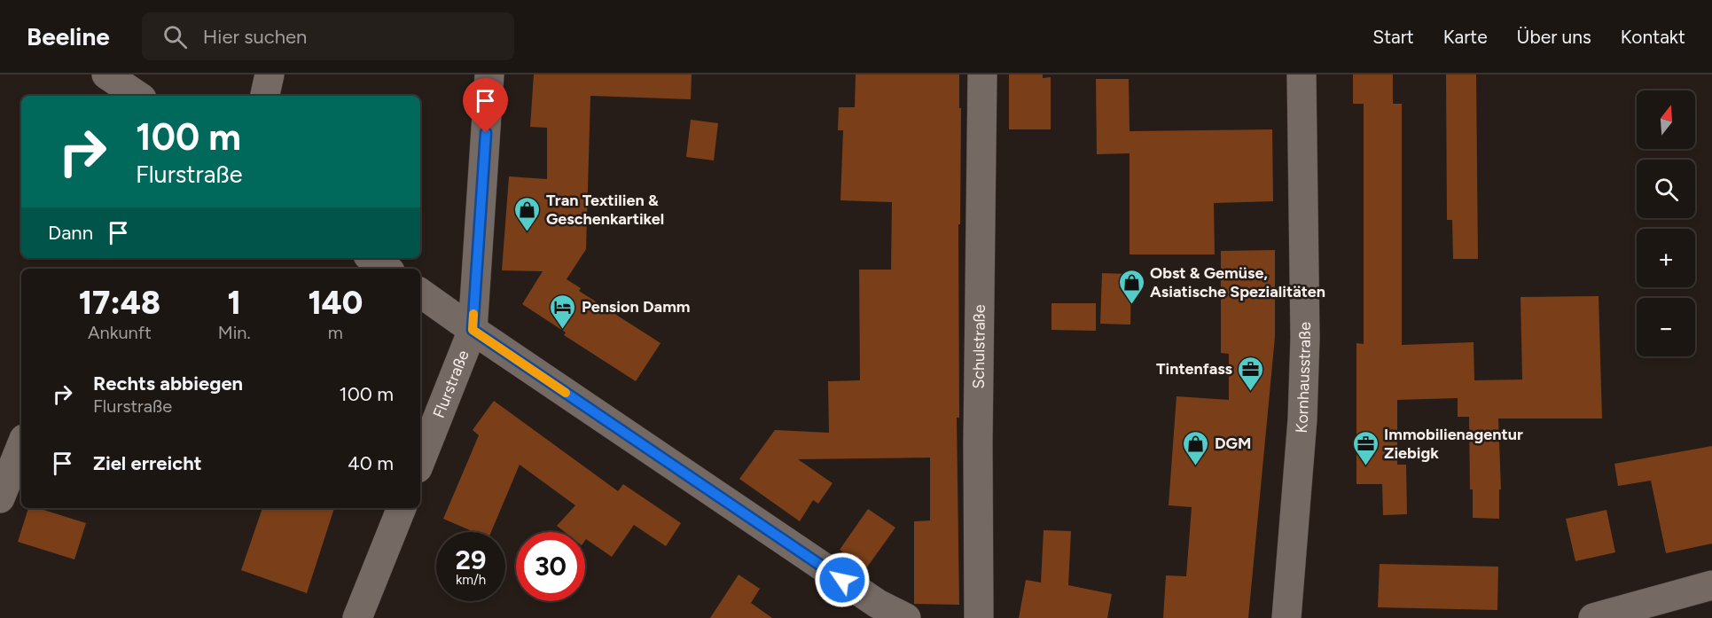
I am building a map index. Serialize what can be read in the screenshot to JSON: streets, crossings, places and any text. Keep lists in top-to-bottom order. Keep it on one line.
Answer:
{"streets":{"street":["Schulstraße","Kornhausstraße","Flurstraße"]},"places":{"shop":["Tran Textilien & Geschenkartikel","Obst & Gemüse, Asiatische Spezialitäten","DGM"],"hotel":["Pension Damm"],"office":["Tintenfass","Immobilienagentur Ziebigk"]},"north":"top","page":{"header":"Beeline","search":"Hier suchen","nav":["Start","Karte","Über uns","Kontakt"],"map_buttons":["+","−"],"turn":["100 m","Flurstraße"],"then":"Dann","eta":["17:48","Ankunft","1","Min.","140","m"],"list":[{"name":"Rechts abbiegen","note":"Flurstraße","value":"100 m"},{"name":"Ziel erreicht","value":"40 m"}],"speed":"29 km/h","limit":"30"}}
